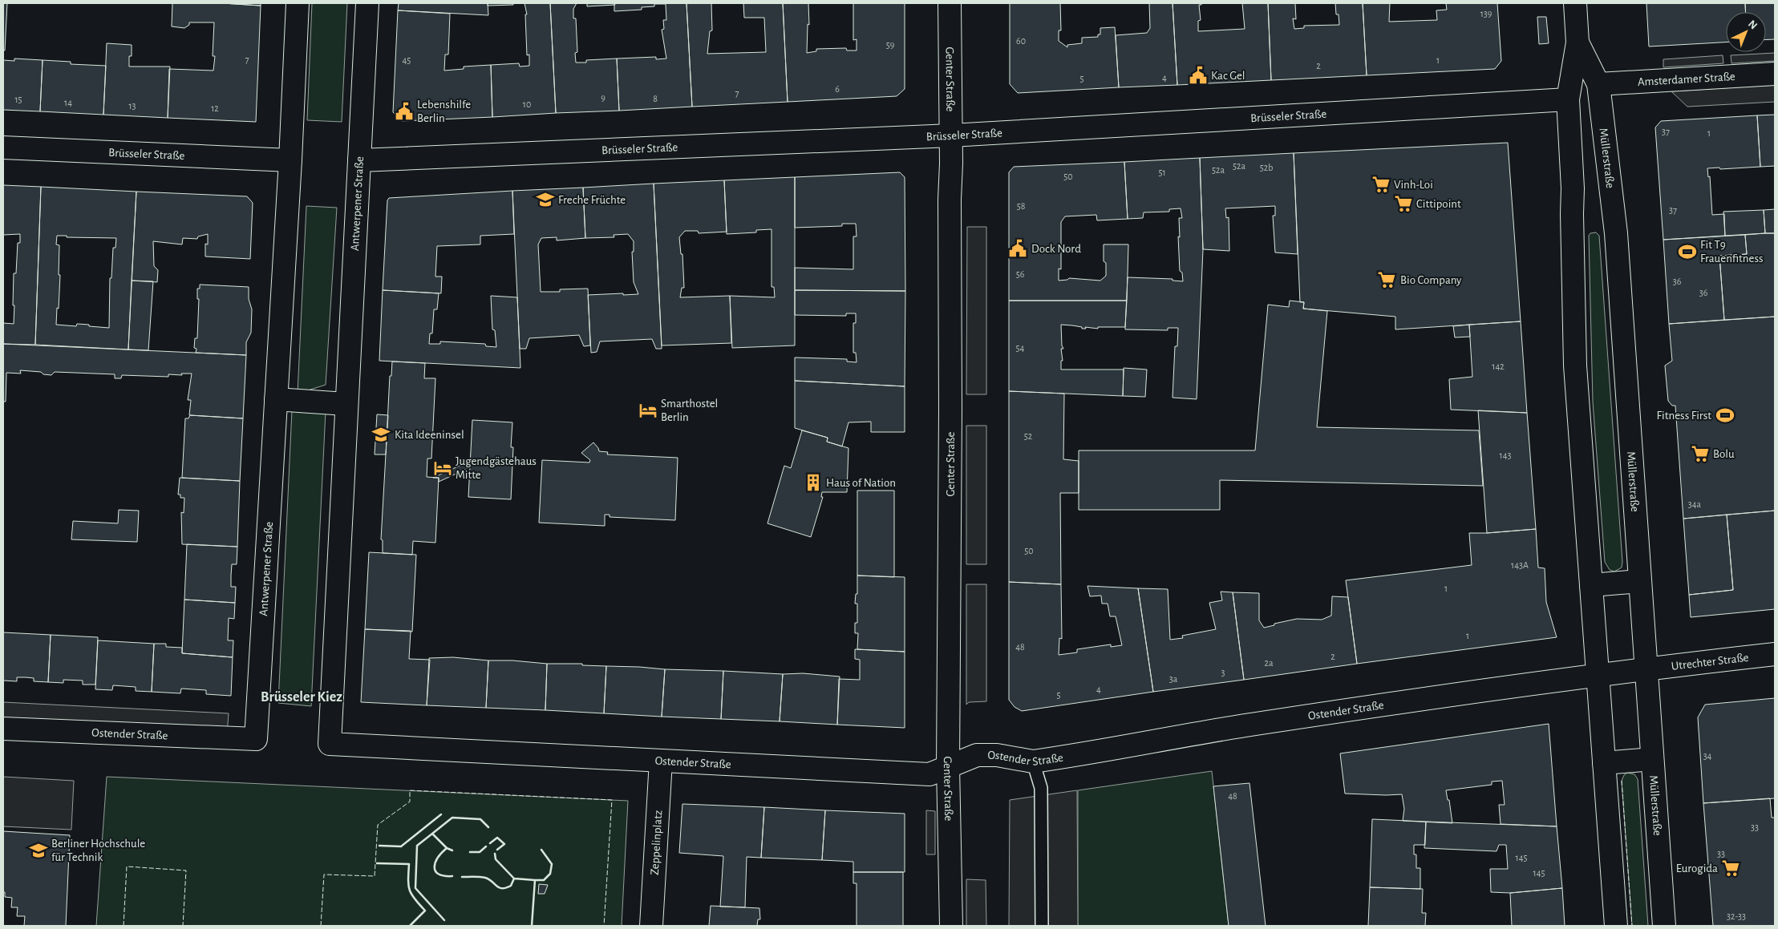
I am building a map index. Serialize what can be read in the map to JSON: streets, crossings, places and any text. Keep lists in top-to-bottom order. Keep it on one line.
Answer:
{"streets":{"street":["Amsterdamer Straße","Genter Straße","Brüsseler Straße","Müllerstraße","Antwerpener Straße","Utrechter Straße","Ostender Straße","Zeppelinplatz"]},"crossings":[["Amsterdamer Straße","Müllerstraße"],["Genter Straße","Brüsseler Straße"],["Genter Straße","Ostender Straße"],["Brüsseler Straße","Müllerstraße"],["Brüsseler Straße","Antwerpener Straße"],["Müllerstraße","Utrechter Straße"],["Müllerstraße","Ostender Straße"],["Antwerpener Straße","Ostender Straße"],["Utrechter Straße","Ostender Straße"],["Ostender Straße","Zeppelinplatz"]],"districts":["Brüsseler Kiez"],"places":{"public building":["Kac Gel","Lebenshilfe Berlin","Dock Nord"],"supermarket":["Vinh-Loi","Cittipoint","Bio Company","Bolu","Eurogida"],"school or university":["Freche Früchte","Kita Ideeninsel","Berliner Hochschule für Technik"],"sports":["Fit T9 Frauenfitness","Fitness First"],"hotel":["Smarthostel Berlin","Jugendgästehaus Mitte"],"building":["Haus of Nation"]},"house_numbers":["139","60","59","7","45","1","2","4","5","6","7","9","8","15","14","10","13","12","37","1","52a","52b","52a","51","50","58","37","56","36","36","54","142","52","143","34a","50","143A","1","1","48","2","2a","3","3a","4","5","34","48","33","33","145","145","32-33"],"north":"top right"}
